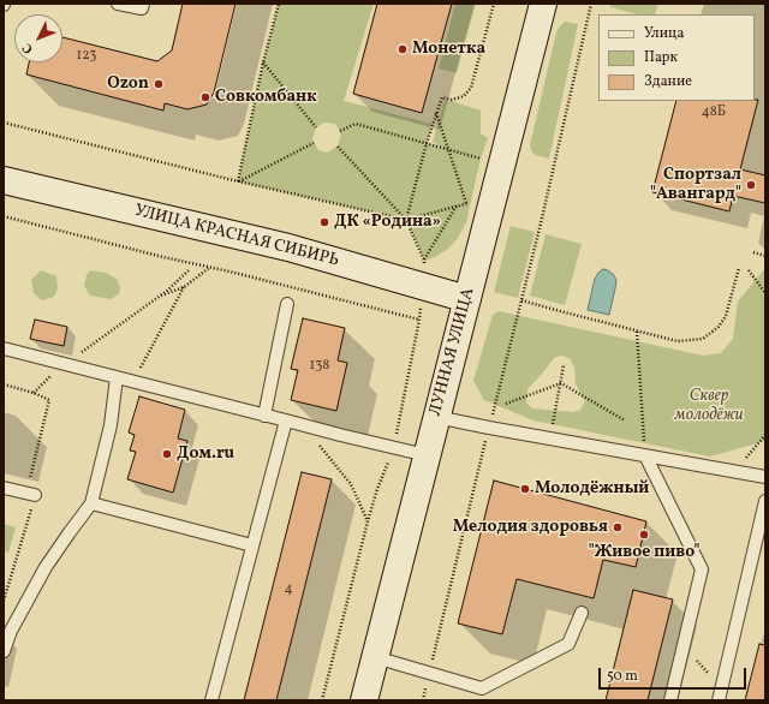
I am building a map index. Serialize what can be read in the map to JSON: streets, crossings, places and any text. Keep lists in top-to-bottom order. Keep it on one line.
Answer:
{"streets":{"street":["УЛИЦА КРАСНАЯ СИБИРЬ","ЛУННАЯ УЛИЦА"]},"crossings":[["УЛИЦА КРАСНАЯ СИБИРЬ","ЛУННАЯ УЛИЦА"]],"parks":["Сквер молодёжи"],"places":["Монетка","Ozon","Совкомбанк","Спортзал \"Авангард\"","ДК «Родина»","Дом.ru","Молодёжный","Мелодия здоровья","\"Живое пиво\""],"house_numbers":["123","48Б","138","4"],"legend":["Улица","Парк","Здание"],"scale_bar":"50 m","north":"bottom left"}
